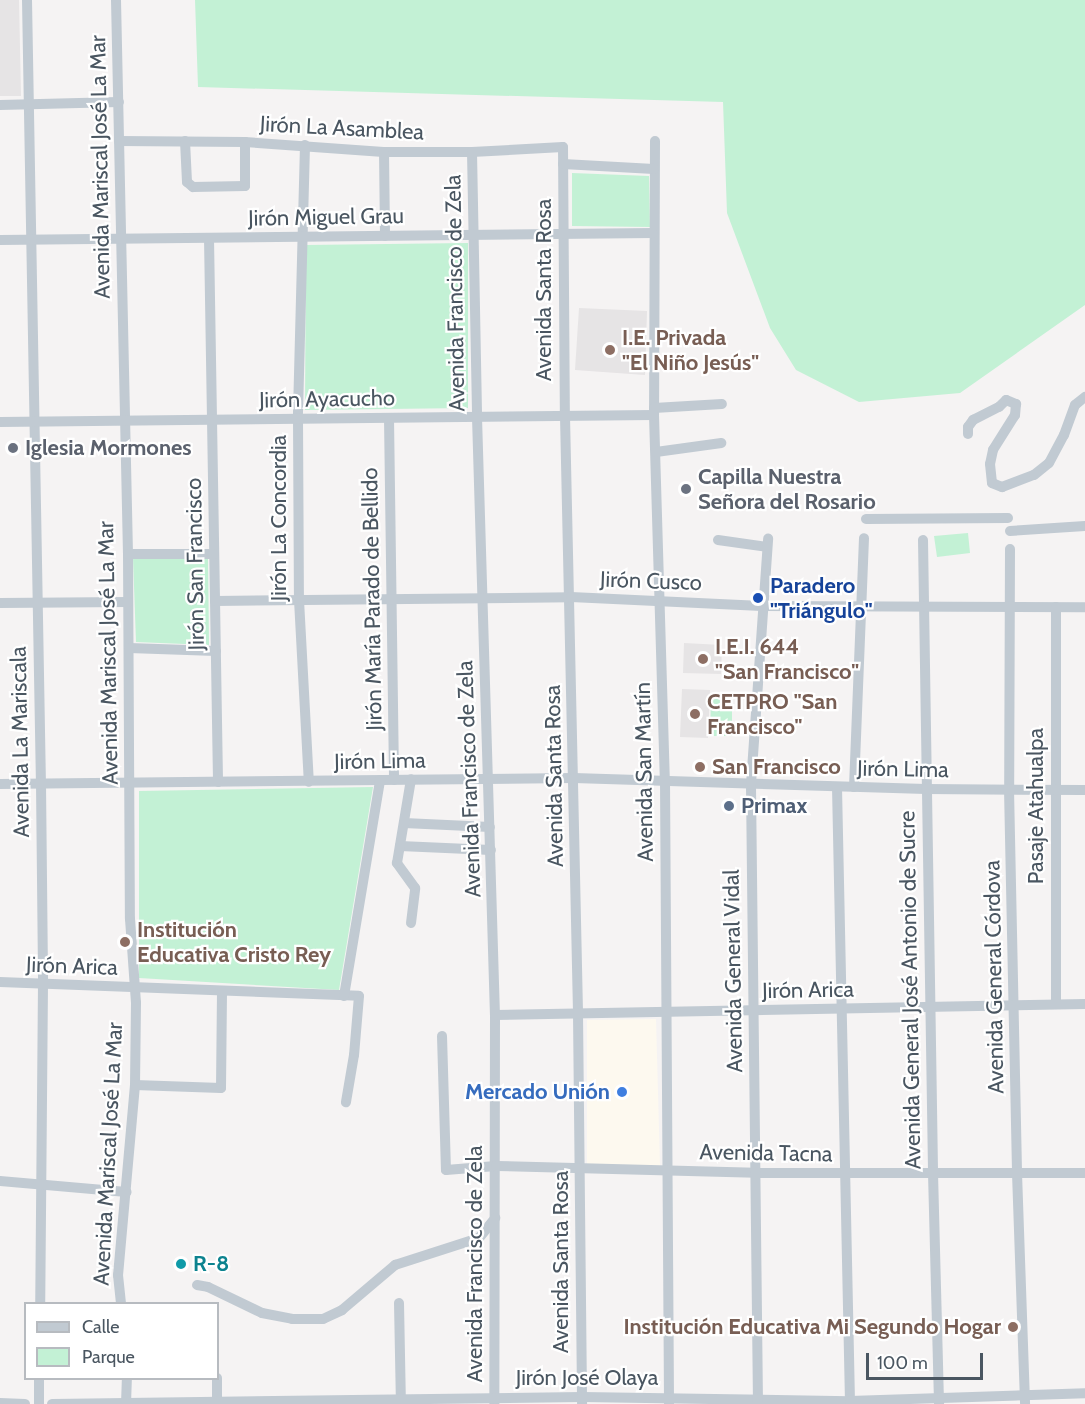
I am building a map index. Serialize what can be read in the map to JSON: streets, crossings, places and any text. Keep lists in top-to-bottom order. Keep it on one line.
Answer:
{"streets":{"street":["Jirón La Asamblea","Avenida Mariscal José La Mar","Jirón Miguel Grau","Avenida Santa Rosa","Avenida Francisco de Zela","Jirón Ayacucho","Jirón La Concordia","Jirón San Francisco","Jirón Cusco","Jirón María Parado de Bellido","Avenida La Mariscala","Jirón Lima","Avenida San Martín","Pasaje Atahualpa","Jirón Arica","Avenida General Vidal","Avenida General Córdova","Avenida General José Antonio de Sucre","Avenida Tacna","Jirón José Olaya"]},"crossings":[["Jirón La Asamblea","Avenida Mariscal José La Mar"],["Jirón La Asamblea","Avenida Santa Rosa"],["Jirón La Asamblea","Avenida Francisco de Zela"],["Jirón La Asamblea","Jirón La Concordia"],["Avenida Mariscal José La Mar","Jirón Miguel Grau"],["Avenida Mariscal José La Mar","Jirón Ayacucho"],["Avenida Mariscal José La Mar","Jirón Lima"],["Avenida Mariscal José La Mar","Jirón Arica"],["Jirón Miguel Grau","Avenida Santa Rosa"],["Jirón Miguel Grau","Avenida Francisco de Zela"],["Jirón Miguel Grau","Jirón La Concordia"],["Jirón Miguel Grau","Jirón San Francisco"],["Jirón Miguel Grau","Avenida La Mariscala"],["Jirón Miguel Grau","Avenida San Martín"],["Avenida Santa Rosa","Jirón Ayacucho"],["Avenida Santa Rosa","Jirón Cusco"],["Avenida Santa Rosa","Jirón Lima"],["Avenida Santa Rosa","Jirón Arica"],["Avenida Santa Rosa","Avenida Tacna"],["Avenida Santa Rosa","Jirón José Olaya"],["Avenida Francisco de Zela","Jirón Ayacucho"],["Avenida Francisco de Zela","Jirón Cusco"],["Avenida Francisco de Zela","Jirón Lima"],["Avenida Francisco de Zela","Jirón Arica"],["Avenida Francisco de Zela","Avenida Tacna"],["Avenida Francisco de Zela","Jirón José Olaya"],["Jirón Ayacucho","Jirón La Concordia"],["Jirón Ayacucho","Jirón San Francisco"],["Jirón Ayacucho","Jirón María Parado de Bellido"],["Jirón Ayacucho","Avenida La Mariscala"],["Jirón Ayacucho","Avenida San Martín"],["Jirón La Concordia","Jirón Cusco"],["Jirón La Concordia","Jirón Lima"],["Jirón San Francisco","Jirón Cusco"],["Jirón San Francisco","Jirón Lima"],["Jirón Cusco","Jirón María Parado de Bellido"],["Jirón Cusco","Avenida San Martín"],["Jirón Cusco","Pasaje Atahualpa"],["Jirón Cusco","Avenida General Vidal"],["Jirón Cusco","Avenida General Córdova"],["Jirón Cusco","Avenida General José Antonio de Sucre"],["Jirón María Parado de Bellido","Jirón Lima"],["Avenida La Mariscala","Jirón Lima"],["Avenida La Mariscala","Jirón Arica"],["Jirón Lima","Avenida San Martín"],["Jirón Lima","Pasaje Atahualpa"],["Jirón Lima","Avenida General Vidal"],["Jirón Lima","Avenida General Córdova"],["Jirón Lima","Avenida General José Antonio de Sucre"],["Avenida San Martín","Jirón Arica"],["Avenida San Martín","Avenida Tacna"],["Avenida San Martín","Jirón José Olaya"],["Pasaje Atahualpa","Jirón Arica"],["Jirón Arica","Avenida General Vidal"],["Jirón Arica","Avenida General Córdova"],["Jirón Arica","Avenida General José Antonio de Sucre"],["Avenida General Vidal","Avenida Tacna"],["Avenida General Vidal","Jirón José Olaya"],["Avenida General Córdova","Avenida Tacna"],["Avenida General Córdova","Jirón José Olaya"],["Avenida General José Antonio de Sucre","Avenida Tacna"],["Avenida General José Antonio de Sucre","Jirón José Olaya"]],"places":["I.E. Privada \"El Niño Jesús\"","Iglesia Mormones","Capilla Nuestra Señora del Rosario","Paradero \"Triángulo\"","I.E.I. 644 \"San Francisco\"","CETPRO \"San Francisco\"","San Francisco","Primax","Institución Educativa Cristo Rey","Mercado Unión","R-8","Institución Educativa Mi Segundo Hogar"],"legend":["Calle","Parque"],"scale_bar":"100 m"}
